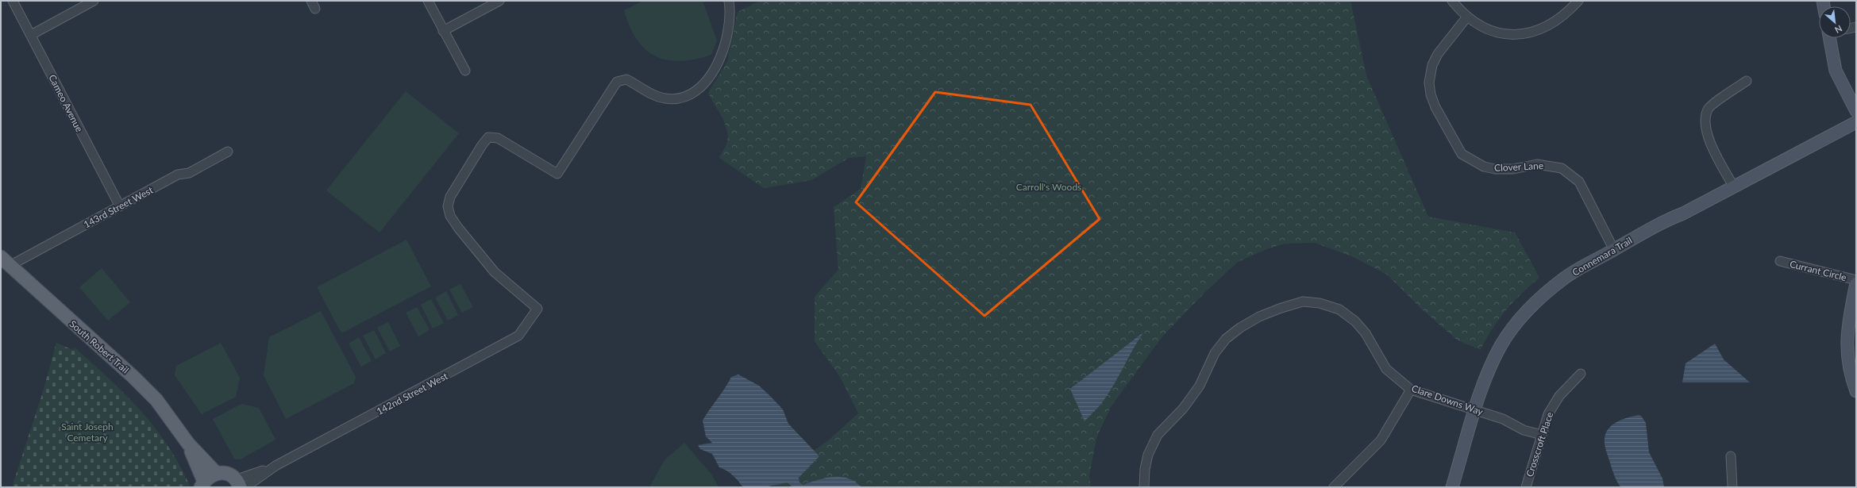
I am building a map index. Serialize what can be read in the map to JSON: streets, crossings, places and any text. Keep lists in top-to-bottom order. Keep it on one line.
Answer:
{"streets":{"main road":["South Robert Trail"],"street":["Cameo Avenue","Clover Lane","143rd Street West","Connemara Trail","Currant Circle","142nd Street West","Clare Downs Way","Crosscroft Place"]},"crossings":[["Cameo Avenue","143rd Street West"],["Clover Lane","Connemara Trail"],["143rd Street West","South Robert Trail"],["Connemara Trail","Clare Downs Way"],["Clare Downs Way","Crosscroft Place"]],"parks":["Carroll's Woods","Saint Joseph Cemetary"],"north":"bottom right"}
